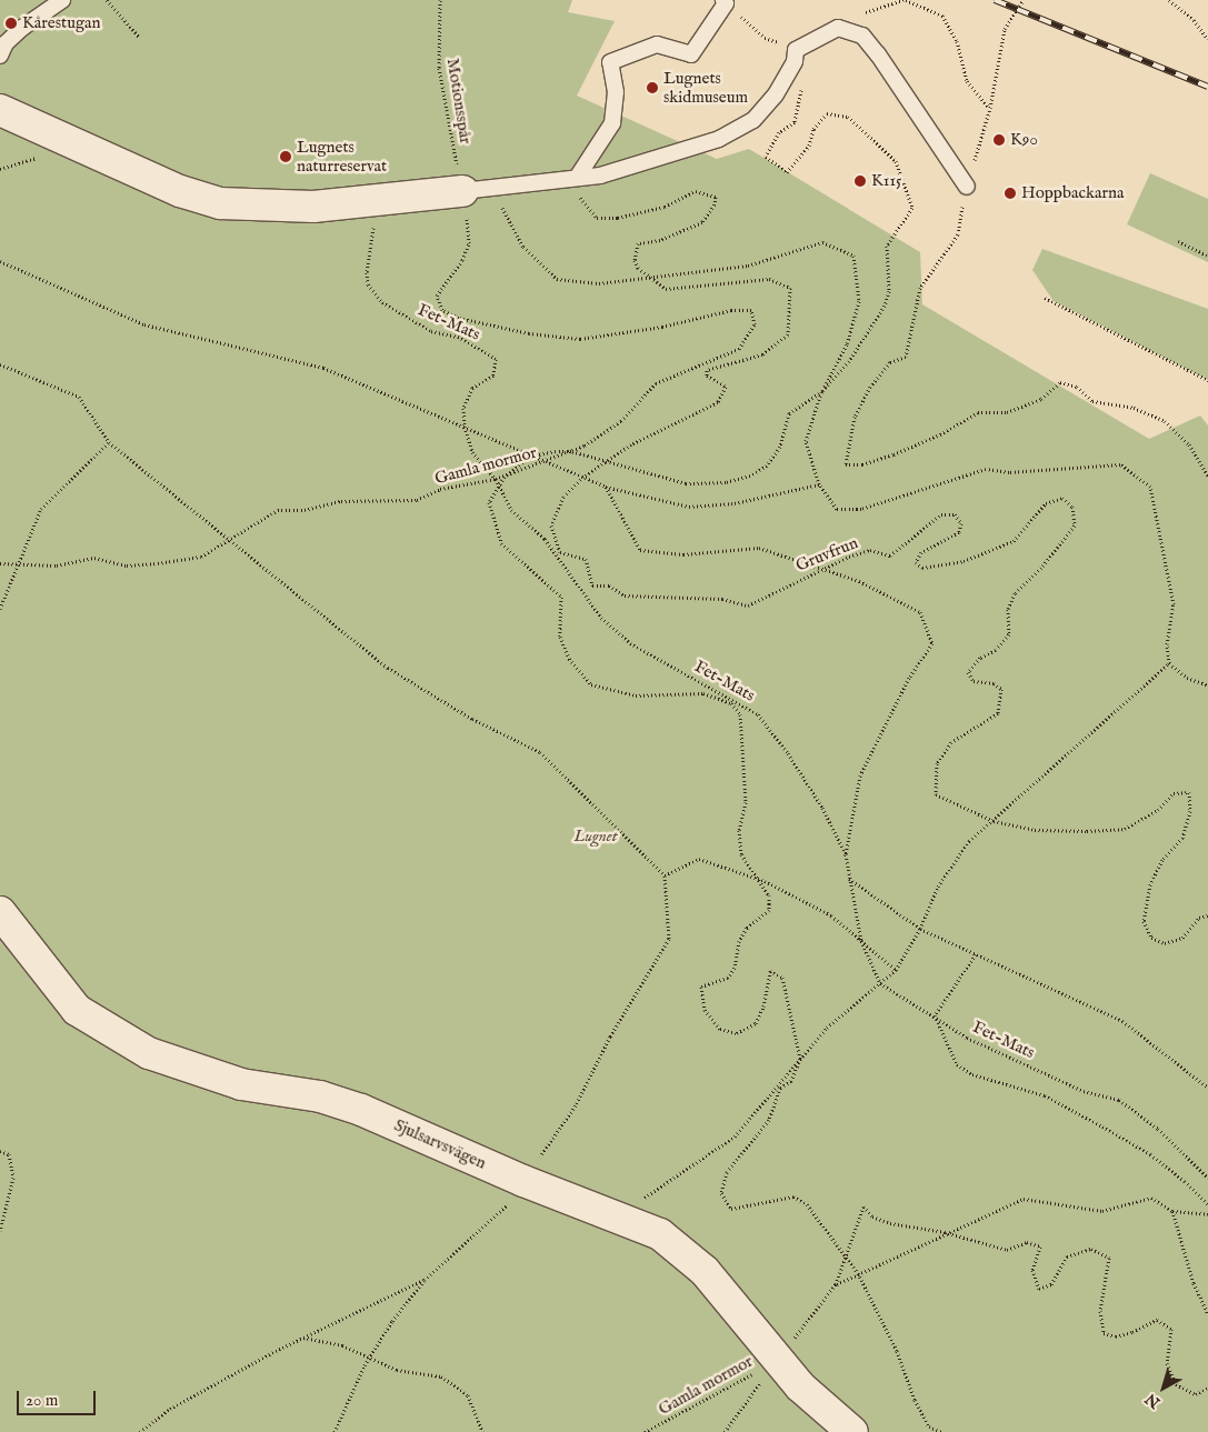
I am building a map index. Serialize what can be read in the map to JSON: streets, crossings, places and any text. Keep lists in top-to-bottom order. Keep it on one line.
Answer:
{"streets":{"street":["Sjulsarvsvägen"],"path":["Motionsspår","Fet-Mats","Gamla mormor","Gruvfrun"]},"crossings":[["Motionsspår","Gamla mormor"],["Fet-Mats","Gamla mormor"],["Gamla mormor","Sjulsarvsvägen"]],"parks":["Lugnet"],"places":["Kårestugan","Lugnets skidmuseum","K90","Lugnets naturreservat","K115","Hoppbackarna"],"scale_bar":"20 m","north":"bottom left"}
